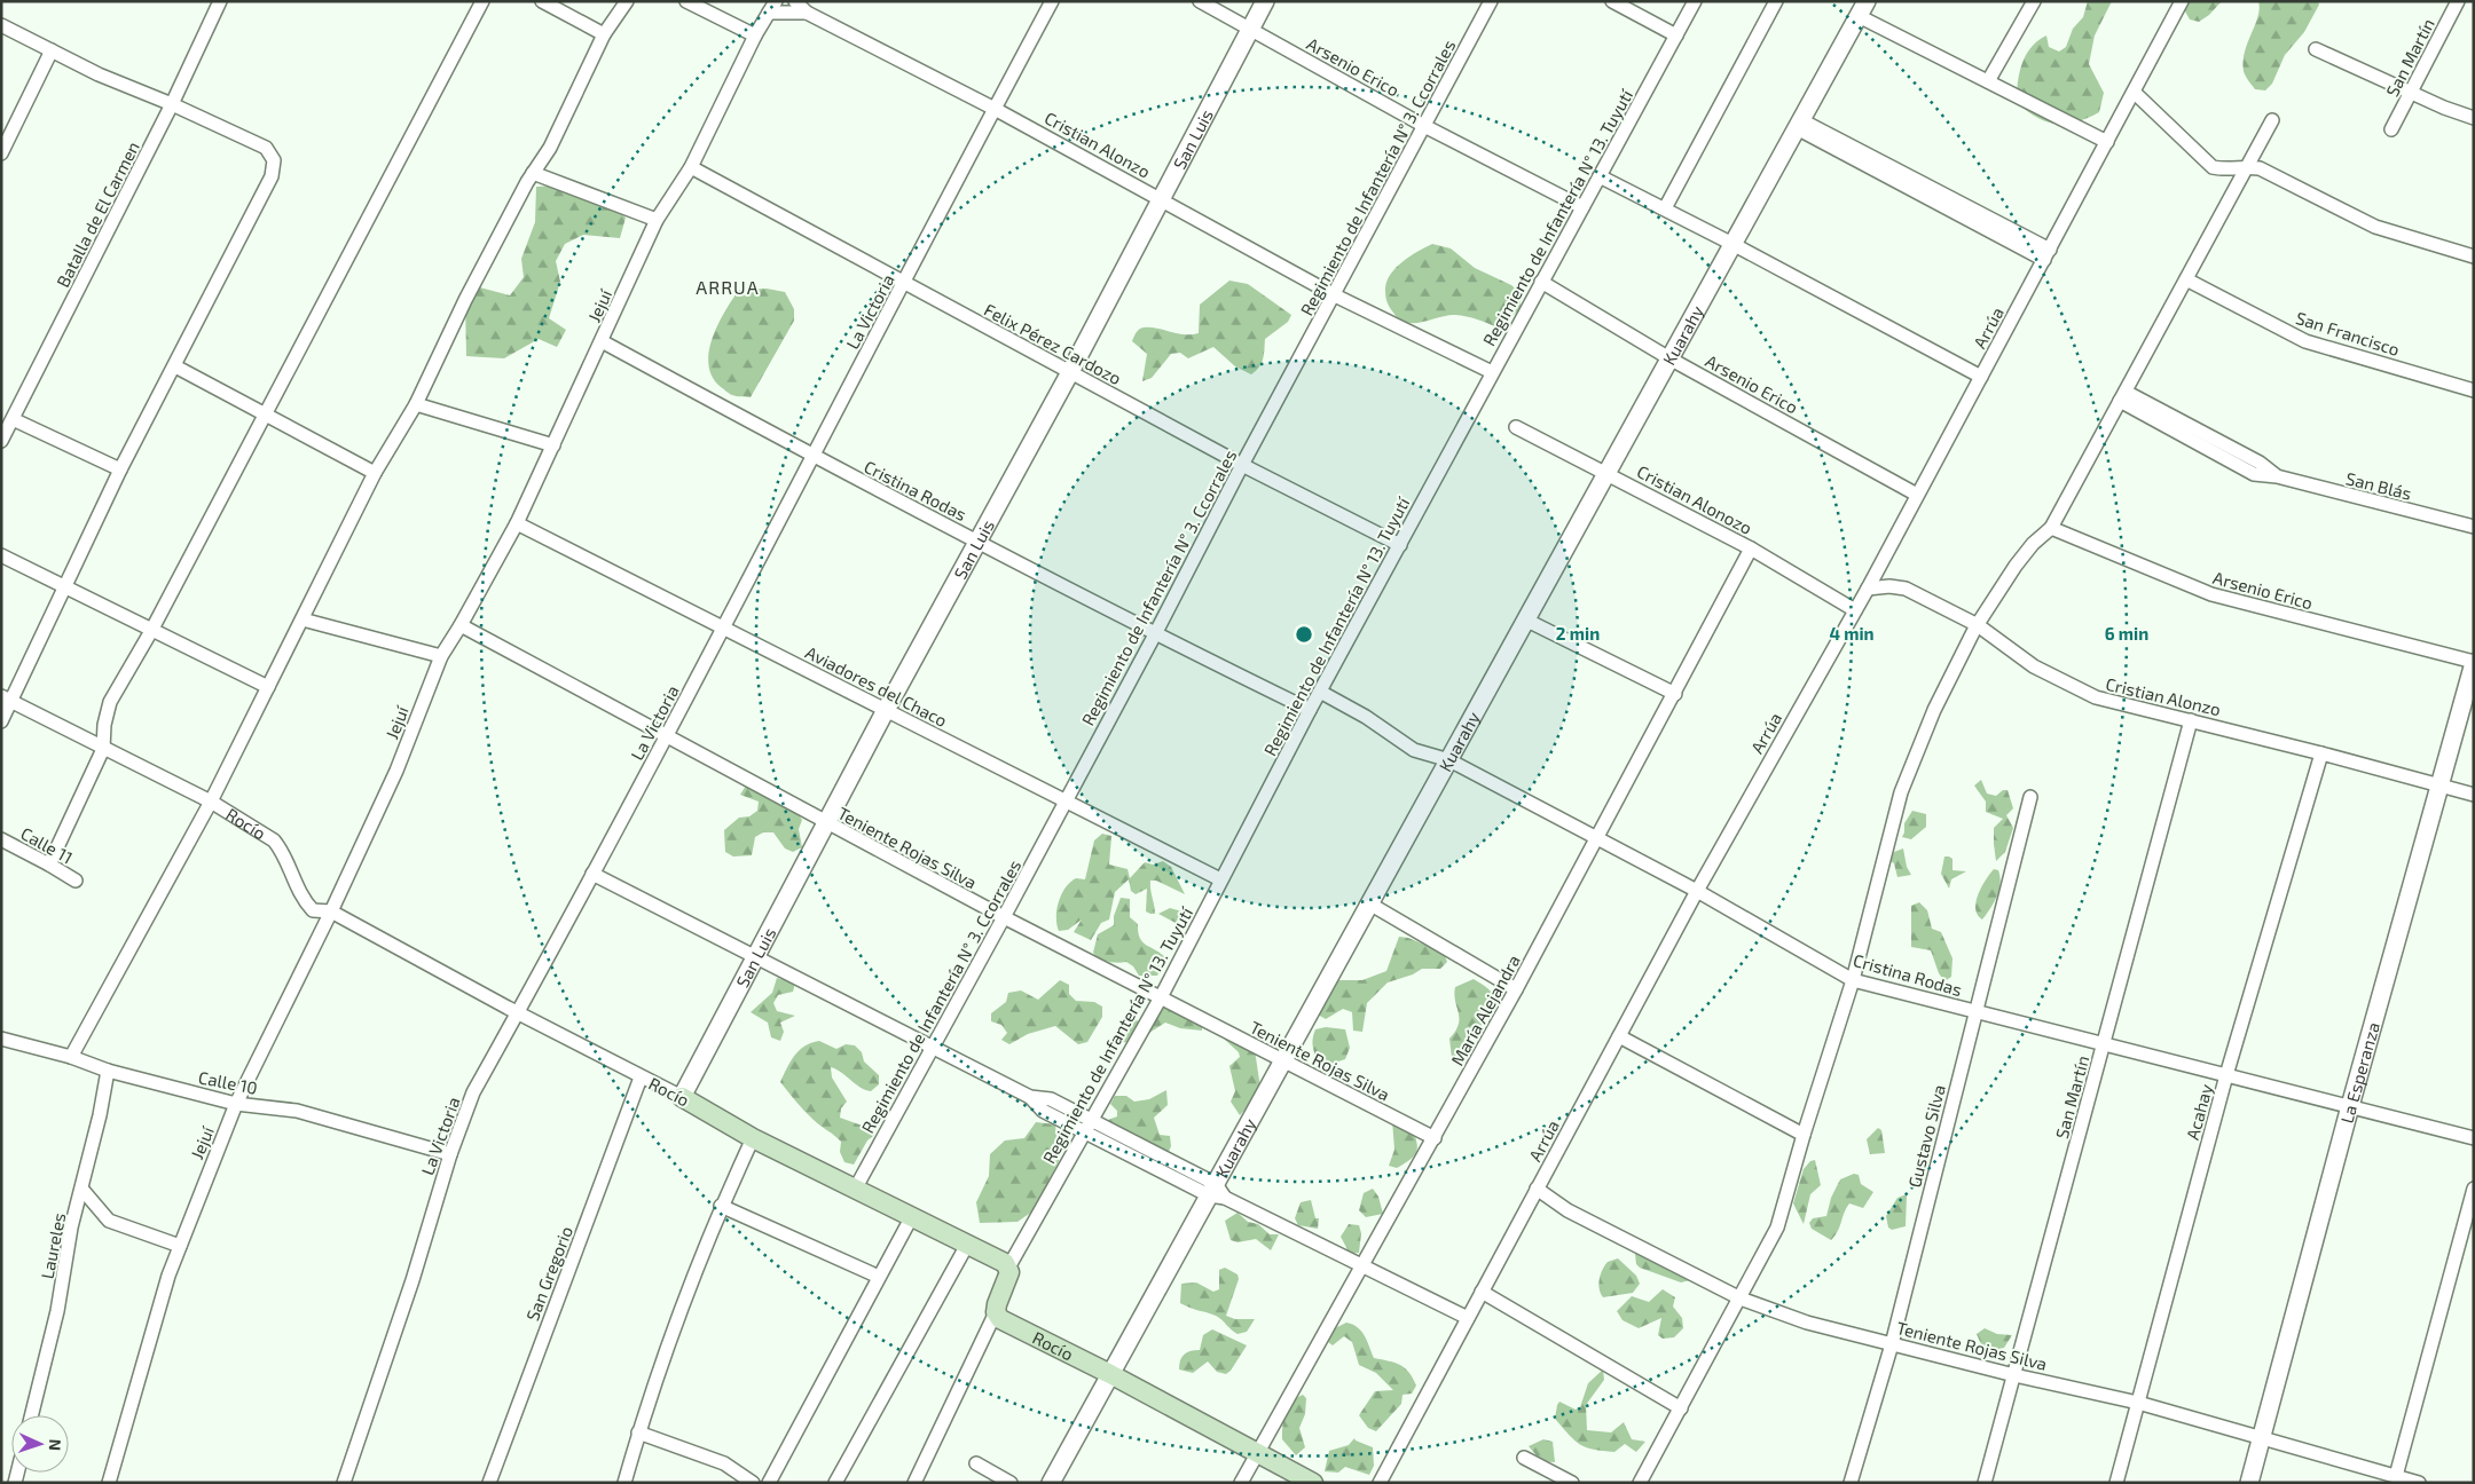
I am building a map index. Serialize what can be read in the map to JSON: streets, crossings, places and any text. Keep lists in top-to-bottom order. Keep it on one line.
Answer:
{"streets":{"main road":["Rocío"],"street":["San Martín","Arsenio Erico","San Luis","Cristian Alonzo","Regimiento de Infantería N° 3. Ccorrales","Batalla de El Carmen","Regimiento de Infantería N° 13. Tuyutí","Jejuí","La Victoria","Arrúa","San Francisco","Kuarahy","Felix Pérez Cardozo","San Blás","Cristina Rodas","Cristian Alonozo","Aviadores del Chaco","Calle 11","Teniente Rojas Silva","María Alejandra","La Esperanza","Calle 10","Acahay","Gustavo Silva","Laureles","San Gregorio"]},"crossings":[["San Martín","Cristian Alonzo"],["San Martín","Cristina Rodas"],["San Martín","Teniente Rojas Silva"],["Arsenio Erico","San Luis"],["Arsenio Erico","Regimiento de Infantería N° 3. Ccorrales"],["Arsenio Erico","Regimiento de Infantería N° 13. Tuyutí"],["Arsenio Erico","Arrúa"],["Arsenio Erico","Kuarahy"],["Arsenio Erico","La Esperanza"],["San Luis","Cristian Alonzo"],["San Luis","Felix Pérez Cardozo"],["San Luis","Cristina Rodas"],["San Luis","Aviadores del Chaco"],["San Luis","Rocío"],["San Luis","Teniente Rojas Silva"],["Cristian Alonzo","Regimiento de Infantería N° 3. Ccorrales"],["Cristian Alonzo","Regimiento de Infantería N° 13. Tuyutí"],["Cristian Alonzo","Jejuí"],["Cristian Alonzo","La Victoria"],["Cristian Alonzo","Arrúa"],["Cristian Alonzo","La Esperanza"],["Cristian Alonzo","Acahay"],["Regimiento de Infantería N° 3. Ccorrales","Felix Pérez Cardozo"],["Regimiento de Infantería N° 3. Ccorrales","Cristina Rodas"],["Regimiento de Infantería N° 3. Ccorrales","Aviadores del Chaco"],["Regimiento de Infantería N° 3. Ccorrales","Rocío"],["Regimiento de Infantería N° 3. Ccorrales","Teniente Rojas Silva"],["Regimiento de Infantería N° 13. Tuyutí","Felix Pérez Cardozo"],["Regimiento de Infantería N° 13. Tuyutí","Cristina Rodas"],["Regimiento de Infantería N° 13. Tuyutí","Aviadores del Chaco"],["Regimiento de Infantería N° 13. Tuyutí","Rocío"],["Regimiento de Infantería N° 13. Tuyutí","Teniente Rojas Silva"],["Jejuí","Felix Pérez Cardozo"],["Jejuí","Cristina Rodas"],["Jejuí","Aviadores del Chaco"],["Jejuí","Rocío"],["Jejuí","Teniente Rojas Silva"],["Jejuí","Calle 10"],["La Victoria","Felix Pérez Cardozo"],["La Victoria","Cristina Rodas"],["La Victoria","Aviadores del Chaco"],["La Victoria","Rocío"],["La Victoria","Teniente Rojas Silva"],["La Victoria","Calle 10"],["Arrúa","Cristina Rodas"],["Arrúa","Cristian Alonozo"],["Arrúa","Teniente Rojas Silva"],["Kuarahy","Cristina Rodas"],["Kuarahy","Cristian Alonozo"],["Kuarahy","Rocío"],["Kuarahy","Teniente Rojas Silva"],["Cristina Rodas","María Alejandra"],["Cristina Rodas","La Esperanza"],["Cristina Rodas","Acahay"],["Cristina Rodas","Gustavo Silva"],["Cristian Alonozo","María Alejandra"],["Rocío","María Alejandra"],["Rocío","San Gregorio"],["Teniente Rojas Silva","María Alejandra"],["Teniente Rojas Silva","La Esperanza"],["Teniente Rojas Silva","Acahay"],["Teniente Rojas Silva","Gustavo Silva"],["Calle 10","Laureles"]],"districts":["ARRUA"],"north":"right","rings":["2 min","4 min","6 min"]}
